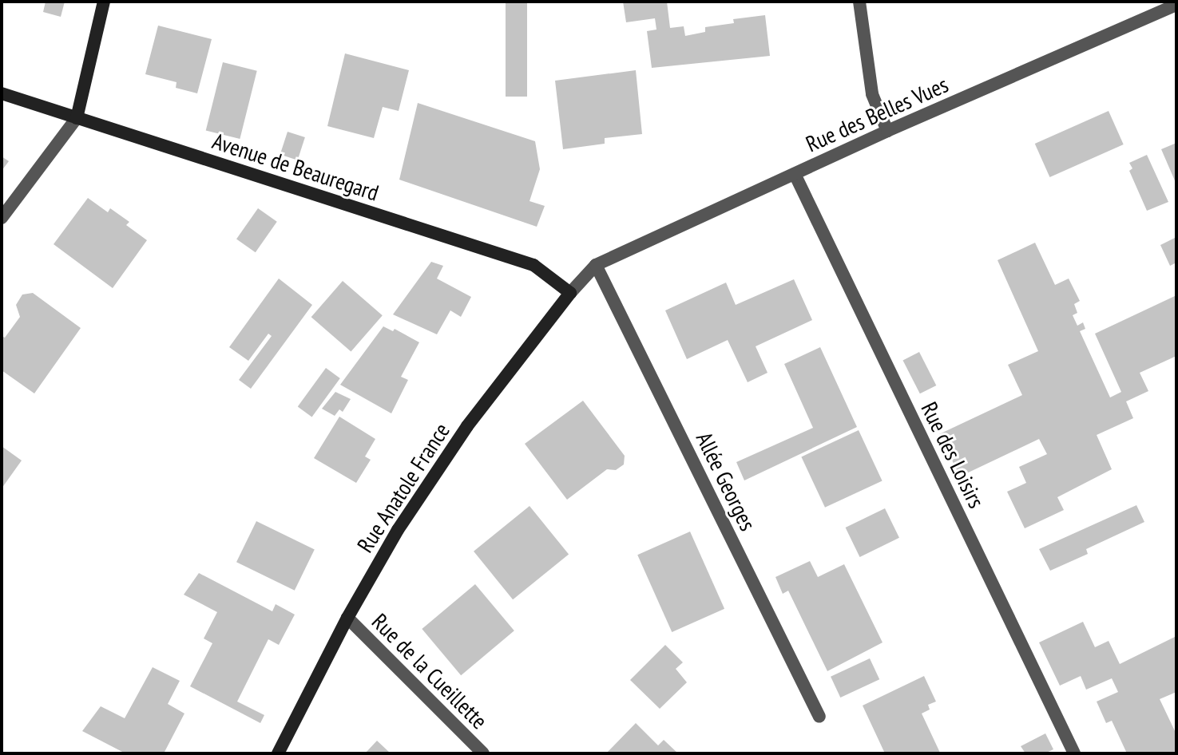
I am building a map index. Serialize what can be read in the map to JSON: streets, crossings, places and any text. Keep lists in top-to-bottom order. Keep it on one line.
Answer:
{"streets":{"street":["Rue des Belles Vues","Avenue de Beauregard","Rue des Loisirs","Allée Georges","Rue Anatole France","Rue de la Cueillette"]},"crossings":[["Rue des Belles Vues","Rue des Loisirs"],["Rue des Belles Vues","Allée Georges"],["Rue des Belles Vues","Rue Anatole France"],["Avenue de Beauregard","Rue Anatole France"],["Allée Georges","Rue Anatole France"],["Rue Anatole France","Rue de la Cueillette"]]}
